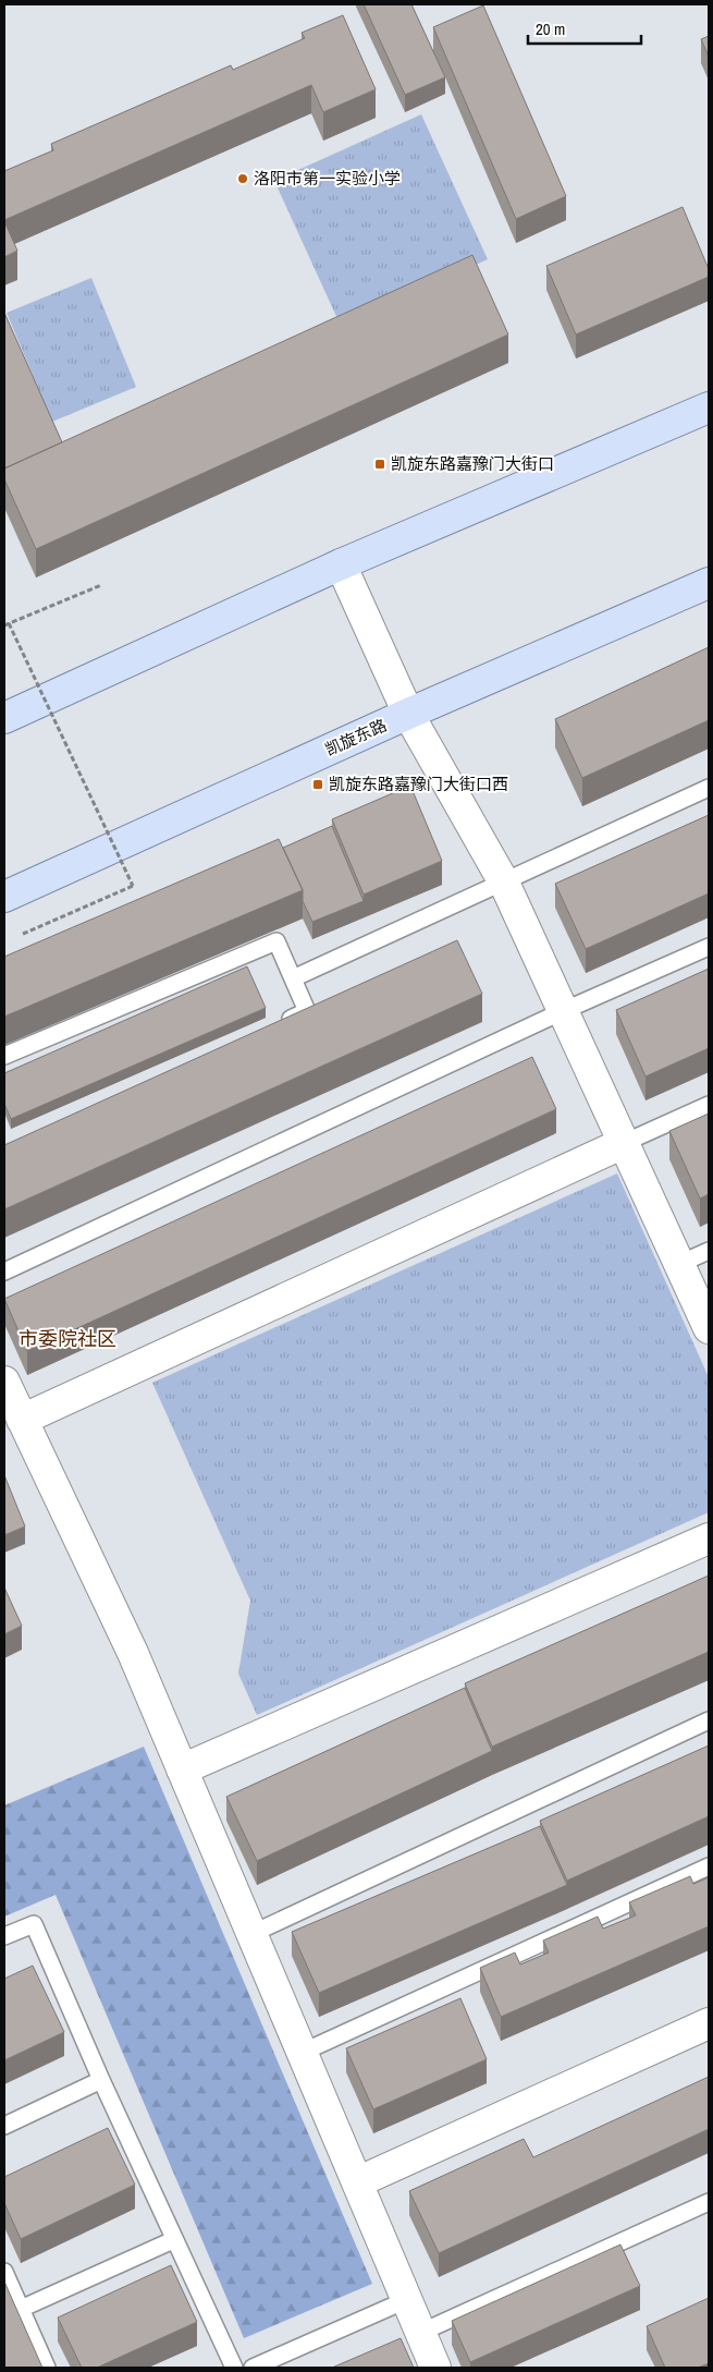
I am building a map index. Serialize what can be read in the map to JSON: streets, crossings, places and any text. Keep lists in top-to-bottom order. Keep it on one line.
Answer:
{"streets":{"main road":["凯旋东路"]},"districts":["市委院社区"],"places":{"other":["洛阳市第一实验小学"],"transit":["凯旋东路嘉豫门大街口","凯旋东路嘉豫门大街口西"]},"scale_bar":"20 m"}
